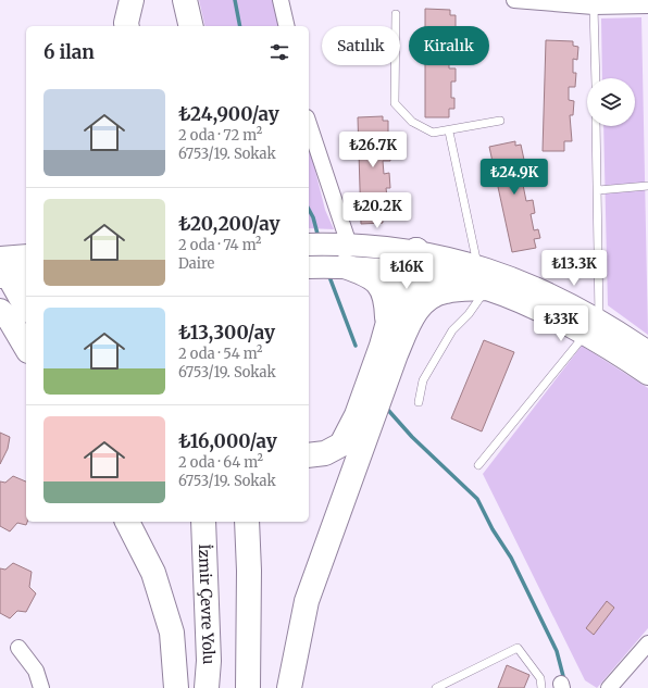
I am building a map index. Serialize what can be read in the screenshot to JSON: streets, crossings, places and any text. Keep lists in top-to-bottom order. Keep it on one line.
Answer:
{"streets":{"highway":["İzmir Çevre Yolu"]},"page":{"chip":["Satılık","Kiralık"],"heading":"6 ilan","list":[{"name":"₺24,900/ay","note":"2 oda · 72 m² · 6753/19. Sokak"},{"name":"₺20,200/ay","note":"2 oda · 74 m² · Daire"},{"name":"₺13,300/ay","note":"2 oda · 54 m² · 6753/19. Sokak"},{"name":"₺16,000/ay","note":"2 oda · 64 m² · 6753/19. Sokak"}],"price":["₺26.7K","₺24.9K","₺20.2K","₺13.3K","₺16K","₺33K"]}}
